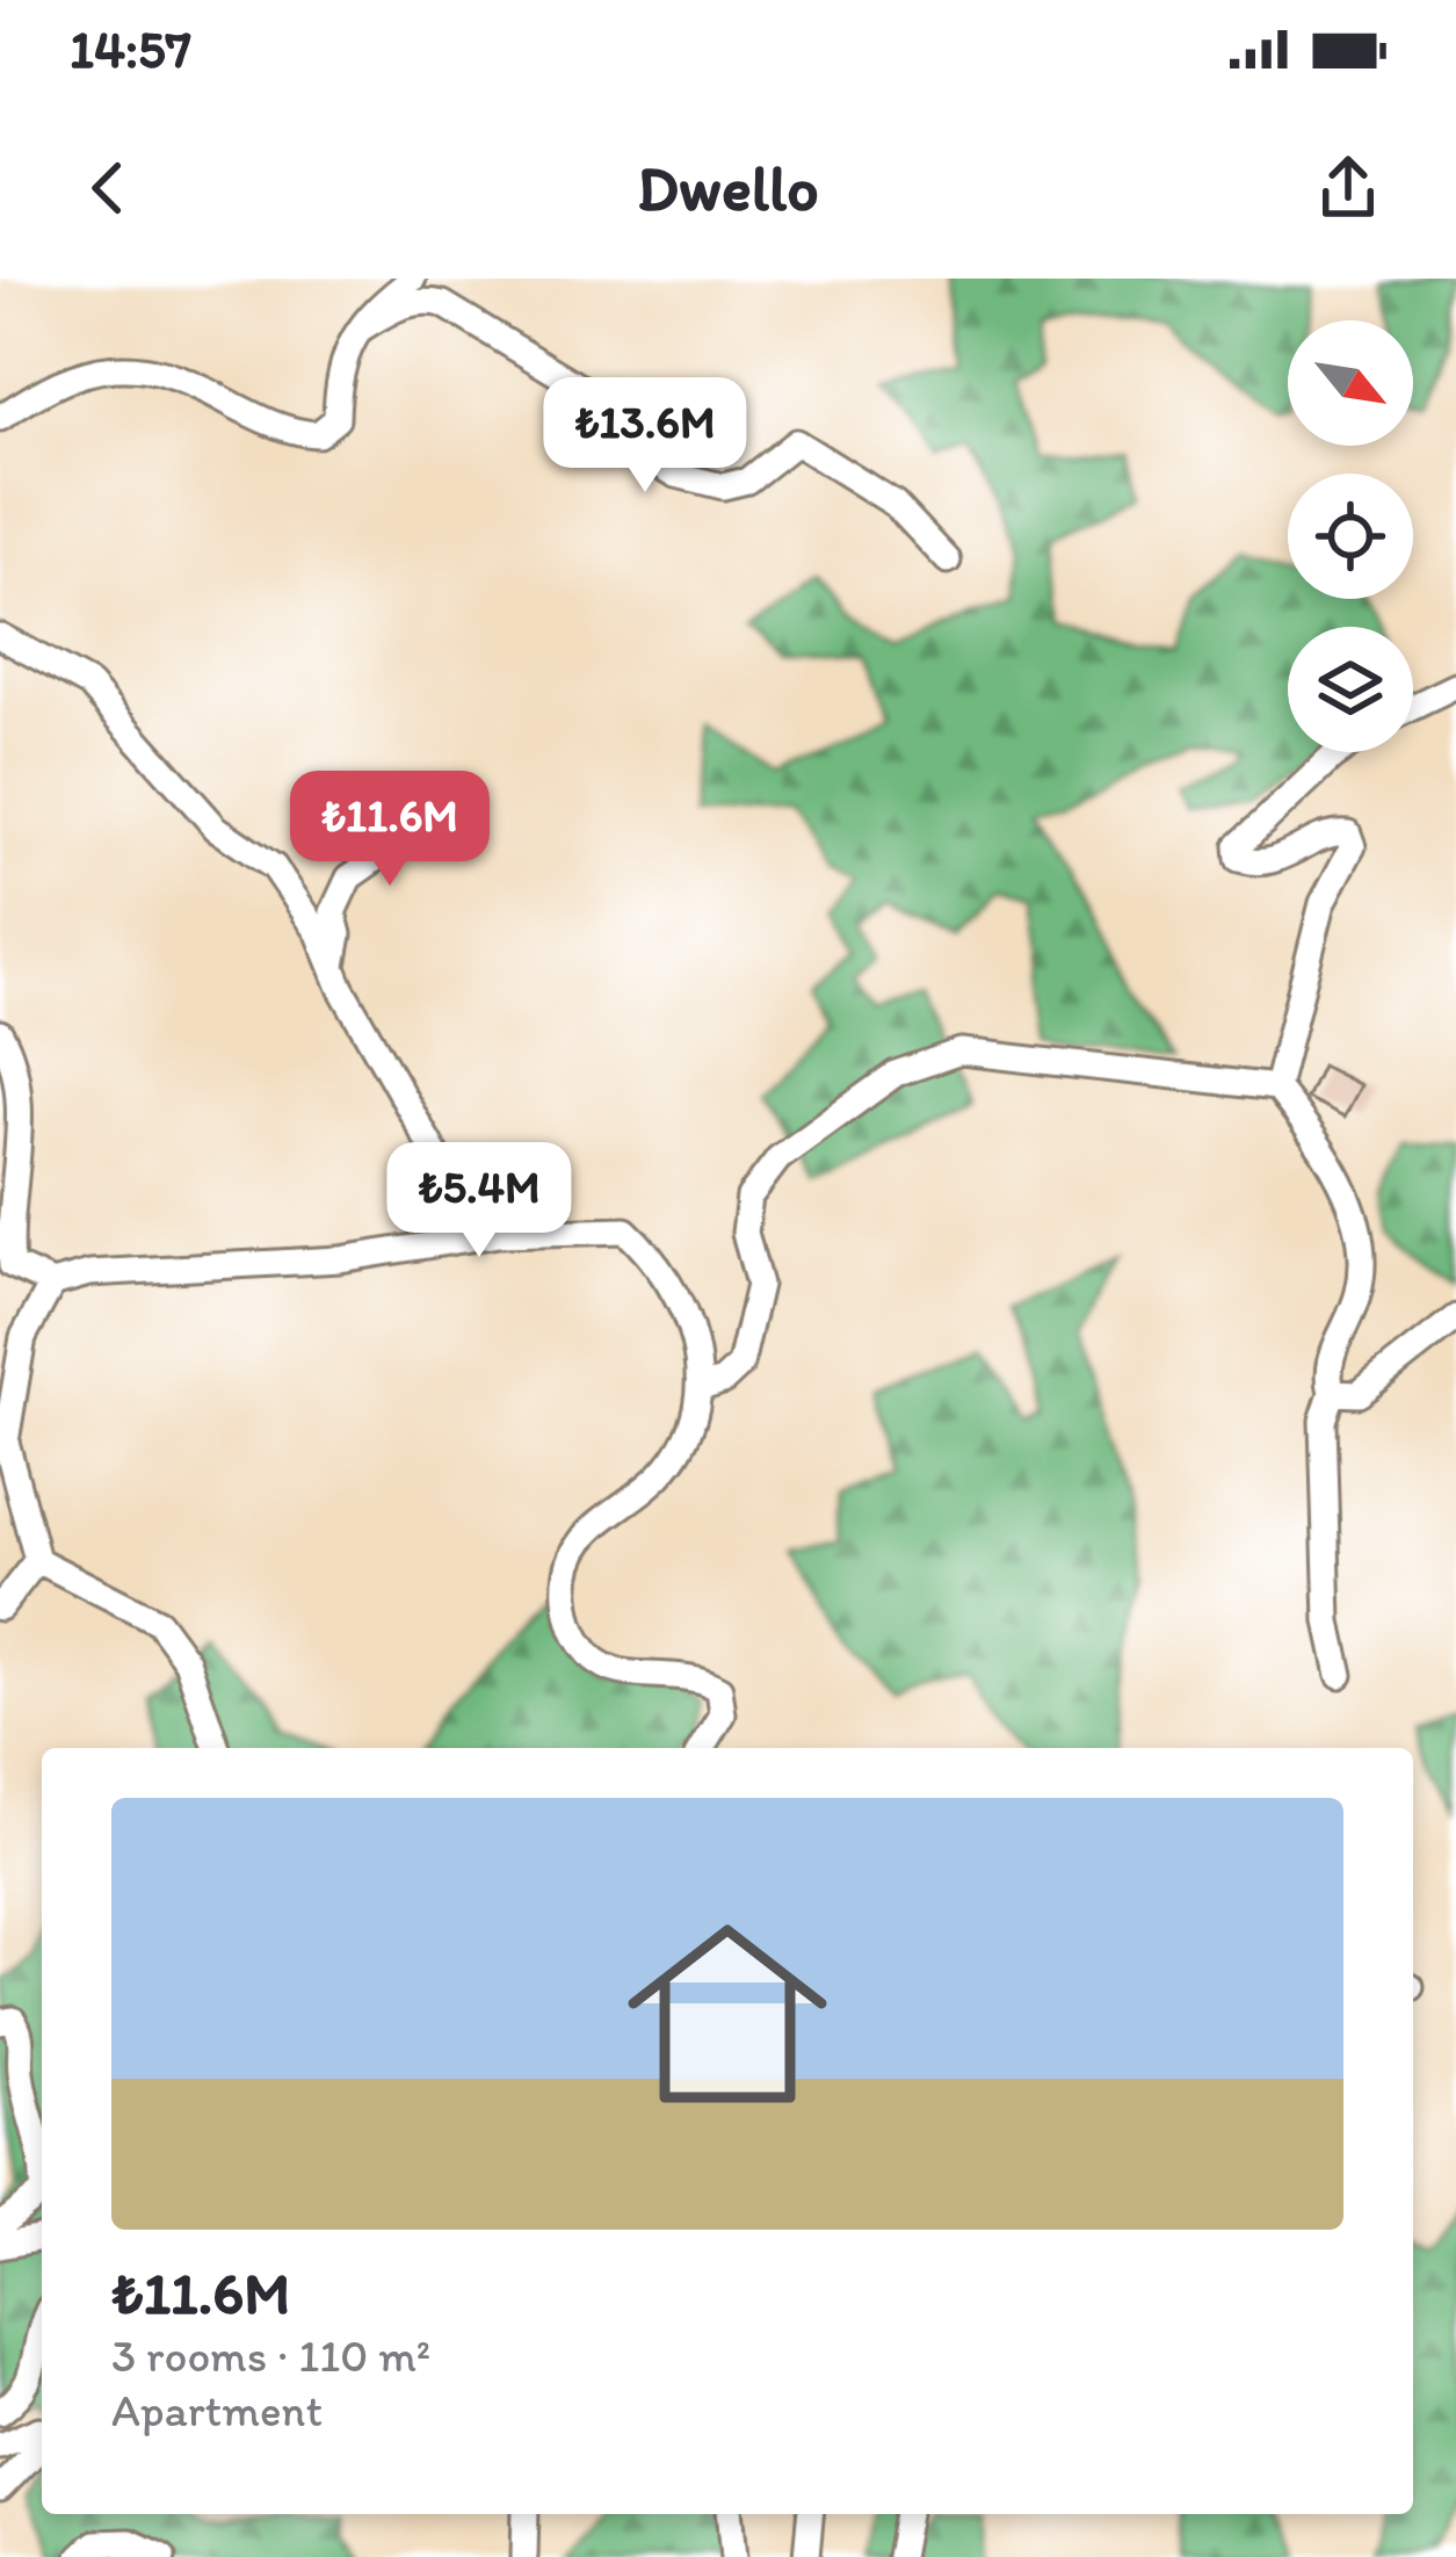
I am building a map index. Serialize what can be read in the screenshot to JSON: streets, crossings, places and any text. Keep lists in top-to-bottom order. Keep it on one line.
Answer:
{"north":"bottom right","page":{"status":"14:57","header":"Dwello","price":["₺13.6M","₺11.6M","₺5.4M"],"list":[{"name":"₺11.6M","note":"3 rooms · 110 m² · Apartment"}]}}
